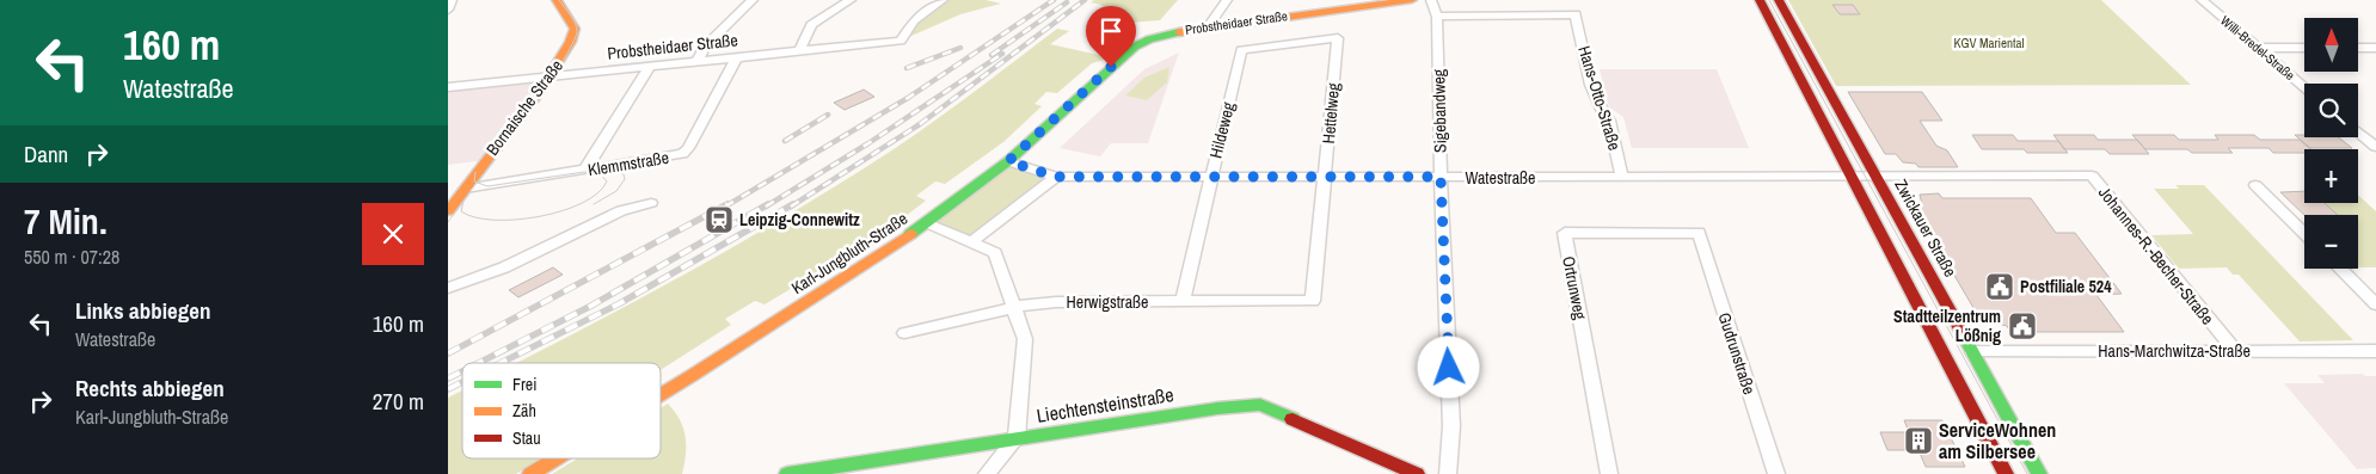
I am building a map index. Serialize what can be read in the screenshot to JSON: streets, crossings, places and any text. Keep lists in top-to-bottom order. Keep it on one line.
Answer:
{"streets":{"main road":["Probstheidaer Straße","Bornaische Straße","Zwickauer Straße","Karl-Jungbluth-Straße","Liechtensteinstraße"],"street":["Willi-Bredel-Straße","Hans-Otto-Straße","Sigebandweg","Hettelweg","Hildeweg","Klemmstraße","Watestraße","Johannes-R.-Becher-Straße","Ortrunweg","Herwigstraße","Hans-Marchwitza-Straße","Gudrunstraße"]},"crossings":[["Probstheidaer Straße","Bornaische Straße"],["Probstheidaer Straße","Klemmstraße"],["Probstheidaer Straße","Karl-Jungbluth-Straße"],["Hans-Otto-Straße","Sigebandweg"],["Hans-Otto-Straße","Watestraße"],["Bornaische Straße","Klemmstraße"],["Sigebandweg","Watestraße"],["Hettelweg","Hildeweg"],["Hettelweg","Watestraße"],["Hettelweg","Herwigstraße"],["Hildeweg","Watestraße"],["Hildeweg","Herwigstraße"],["Watestraße","Karl-Jungbluth-Straße"],["Watestraße","Johannes-R.-Becher-Straße"],["Zwickauer Straße","Johannes-R.-Becher-Straße"],["Zwickauer Straße","Hans-Marchwitza-Straße"],["Johannes-R.-Becher-Straße","Hans-Marchwitza-Straße"],["Ortrunweg","Gudrunstraße"]],"parks":["KGV Mariental"],"places":{"station":["Leipzig-Connewitz"],"public building":["Postfiliale 524","Stadtteilzentrum Lößnig"],"building":["ServiceWohnen am Silbersee"]},"legend":["Frei","Zäh","Stau"],"north":"top","page":{"turn":["160 m","Watestraße"],"map_buttons":["+","−"],"then":"Dann","heading":["7 Min.","550 m · 07:28"],"list":[{"name":"Links abbiegen","note":"Watestraße","value":"160 m"},{"name":"Rechts abbiegen","note":"Karl-Jungbluth-Straße","value":"270 m"}]}}
